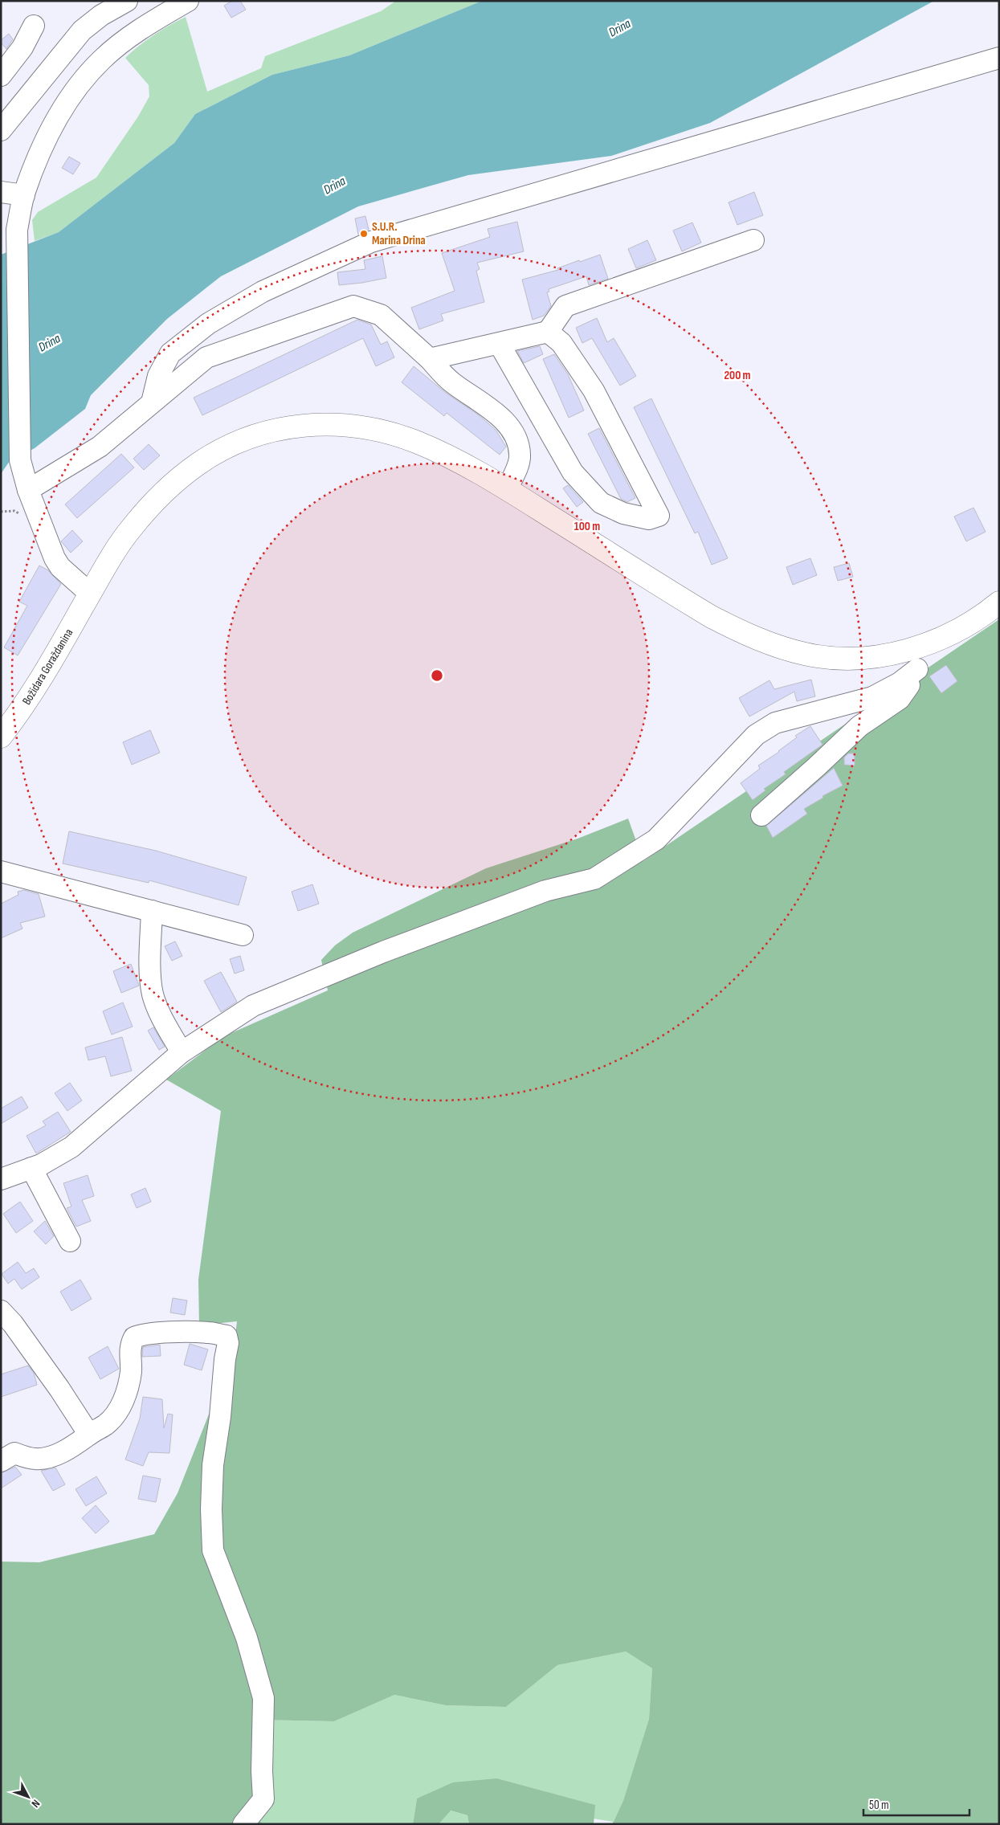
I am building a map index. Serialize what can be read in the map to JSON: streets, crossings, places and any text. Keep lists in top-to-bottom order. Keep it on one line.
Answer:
{"streets":{"main road":["Božidara Goraždanina"]},"water":["Drina"],"places":["S.U.R. Marina Drina"],"scale_bar":"50 m","north":"bottom right","rings":["200 m","100 m"]}
